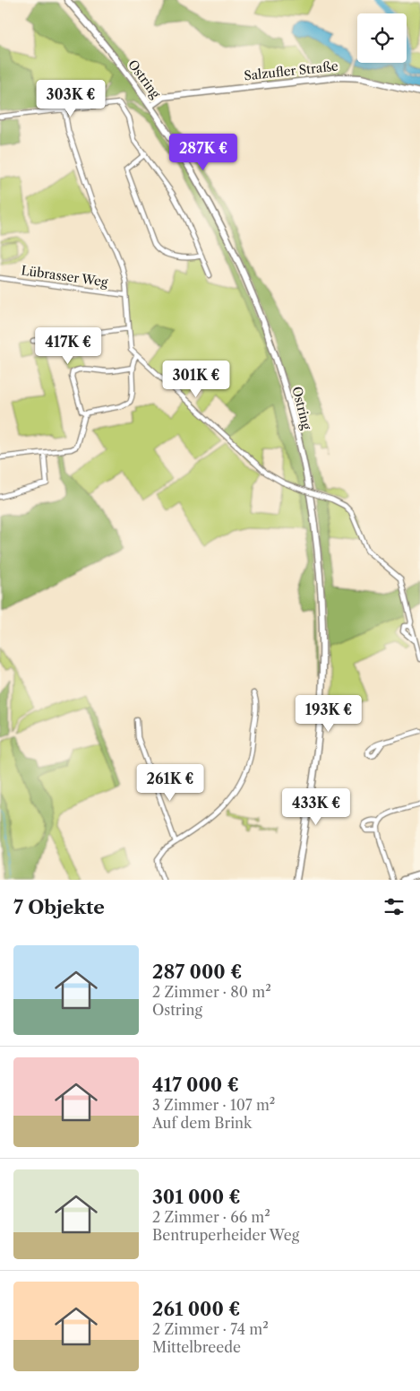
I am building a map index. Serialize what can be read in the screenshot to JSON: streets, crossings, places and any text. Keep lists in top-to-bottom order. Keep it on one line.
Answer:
{"streets":{"main road":["Salzufler Straße","Ostring"],"street":["Lübrasser Weg"]},"crossings":[["Salzufler Straße","Ostring"]],"page":{"price":["303K €","287K €","417K €","301K €","193K €","261K €","433K €"],"heading":"7 Objekte","list":[{"name":"287 000 €","note":"2 Zimmer · 80 m² · Ostring"},{"name":"417 000 €","note":"3 Zimmer · 107 m² · Auf dem Brink"},{"name":"301 000 €","note":"2 Zimmer · 66 m² · Bentruperheider Weg"},{"name":"261 000 €","note":"2 Zimmer · 74 m² · Mittelbreede"}]}}
